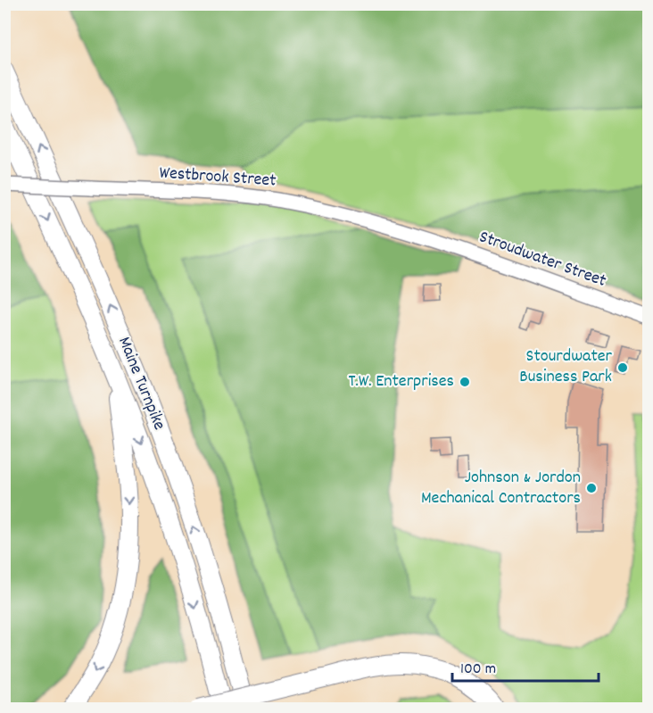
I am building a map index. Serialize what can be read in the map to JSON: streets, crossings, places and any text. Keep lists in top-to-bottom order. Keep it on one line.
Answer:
{"streets":{"highway":["Maine Turnpike"],"main road":["Westbrook Street","Stroudwater Street"]},"crossings":[["Westbrook Street","Stroudwater Street"]],"places":["Stourdwater Business Park","T.W. Enterprises","Johnson & Jordon Mechanical Contractors"],"scale_bar":"100 m"}
